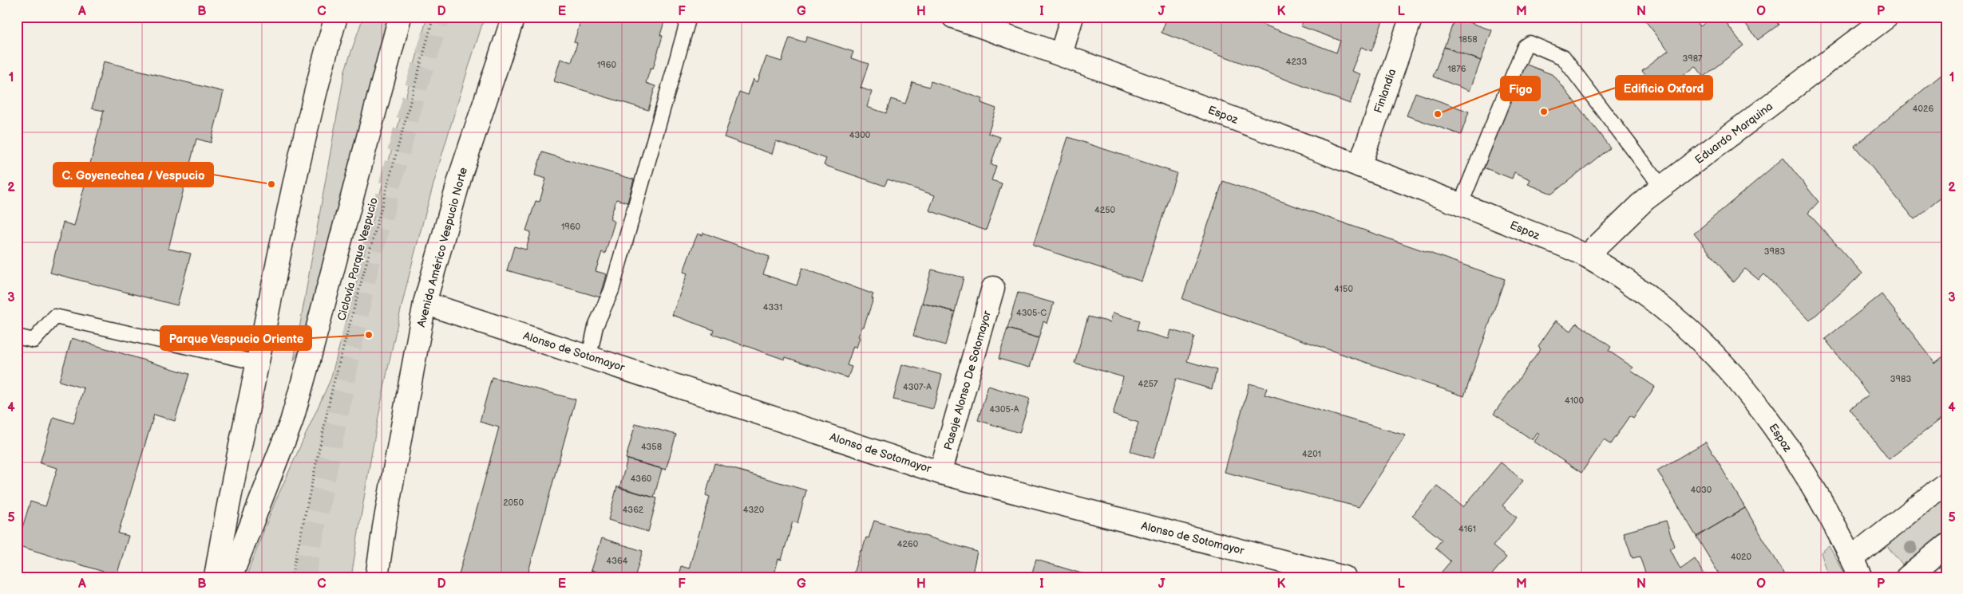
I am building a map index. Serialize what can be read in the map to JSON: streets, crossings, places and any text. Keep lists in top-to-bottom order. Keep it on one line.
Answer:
{"streets":{"main road":["Finlandia","Espoz","Eduardo Marquina","Avenida Américo Vespucio Norte","Alonso de Sotomayor","Pasaje Alonso De Sotomayor"],"path":["Ciclovía Parque Vespucio"]},"crossings":[["Finlandia","Espoz"],["Espoz","Eduardo Marquina"],["Avenida Américo Vespucio Norte","Alonso de Sotomayor"],["Alonso de Sotomayor","Pasaje Alonso De Sotomayor"]],"places":["Edificio Oxford","Figo","C. Goyenechea / Vespucio","Parque Vespucio Oriente"],"house_numbers":["1858","3987","4233","1960","1876","4026","4300","4250","1960","3983","4150","4331","4305-C","3983","4257","4307-A","4100","4305-A","4358","4201","4360","4030","2050","4362","4320","4161","4260","4020","4364"],"grid":{"columns":["A","B","C","D","E","F","G","H","I","J","K","L","M","N","O","P"],"rows":["1","2","3","4","5"]}}
